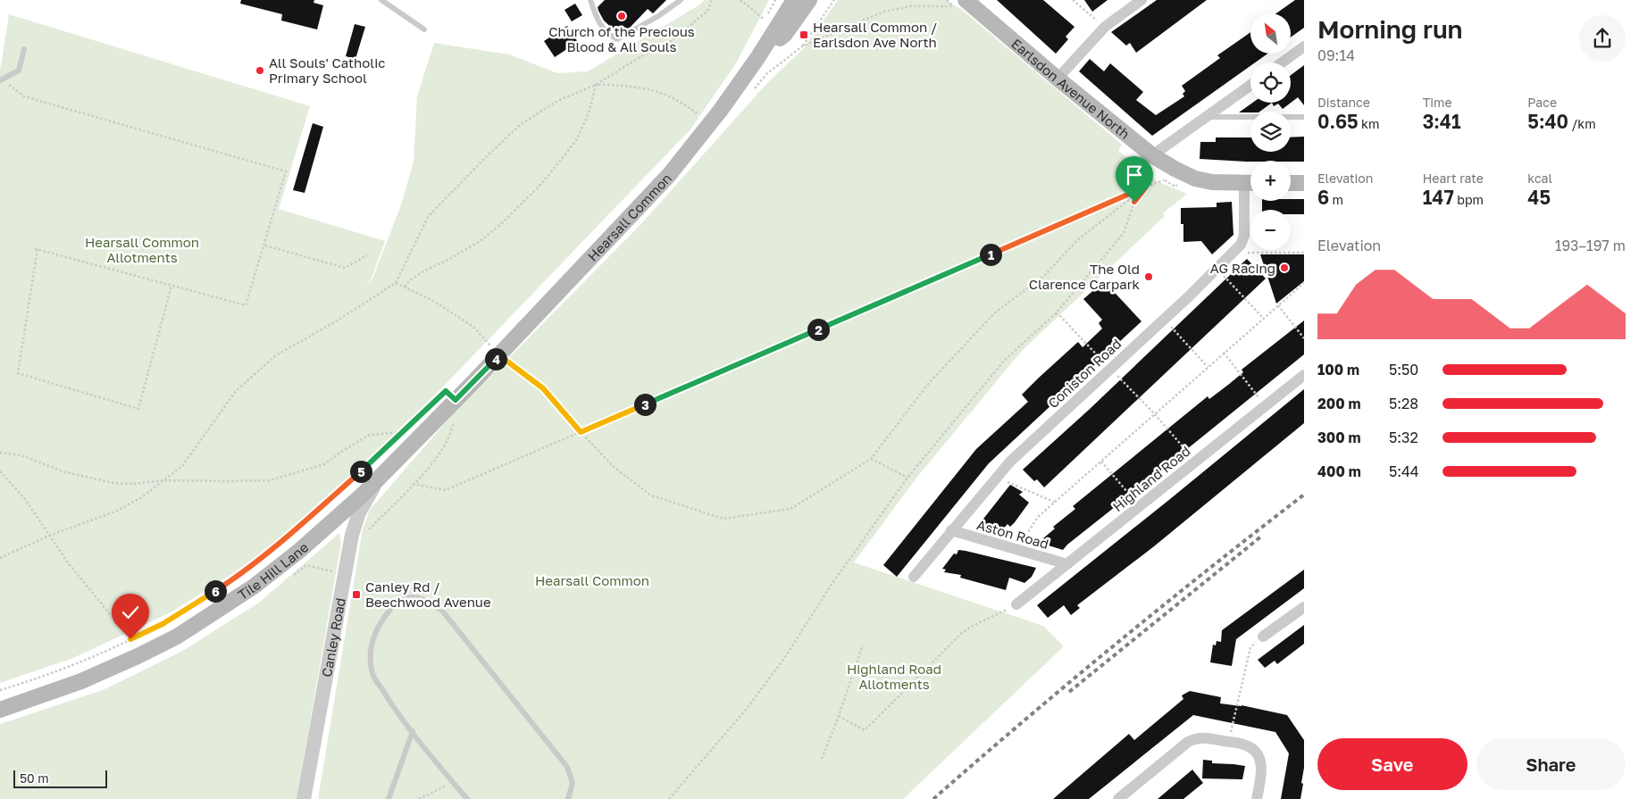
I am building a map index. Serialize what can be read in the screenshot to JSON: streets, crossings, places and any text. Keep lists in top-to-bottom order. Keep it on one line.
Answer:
{"streets":{"main road":["Earlsdon Avenue North","Hearsall Common","Tile Hill Lane"],"street":["Coniston Road","Highland Road","Aston Road","Canley Road"]},"crossings":[["Hearsall Common","Tile Hill Lane"],["Hearsall Common","Canley Road"],["Coniston Road","Aston Road"],["Highland Road","Aston Road"],["Tile Hill Lane","Canley Road"]],"parks":["Hearsall Common Allotments","Hearsall Common","Highland Road Allotments"],"places":{"other":["Church of the Precious Blood & All Souls","All Souls' Catholic Primary School","AG Racing","The Old Clarence Carpark"],"transit":["Hearsall Common / Earlsdon Ave North","Canley Rd / Beechwood Avenue"]},"scale_bar":"50 m","north":"top left","page":{"heading":["Morning run","09:14"],"map_buttons":["+","−"],"stats":[["Distance","0.65 km"],["Time","3:41"],["Pace","5:40 /km"],["Elevation","6 m"],["Heart rate","147 bpm"],["kcal","45"]],"chart":["Elevation","193–197 m"],"pins":["1","2","4","3","5","6"],"list":[{"name":"100 m","note":"5:50"},{"name":"200 m","note":"5:28"},{"name":"300 m","note":"5:32"},{"name":"400 m","note":"5:44"}],"buttons":["Save","Share"],"scale":"50 m"}}
